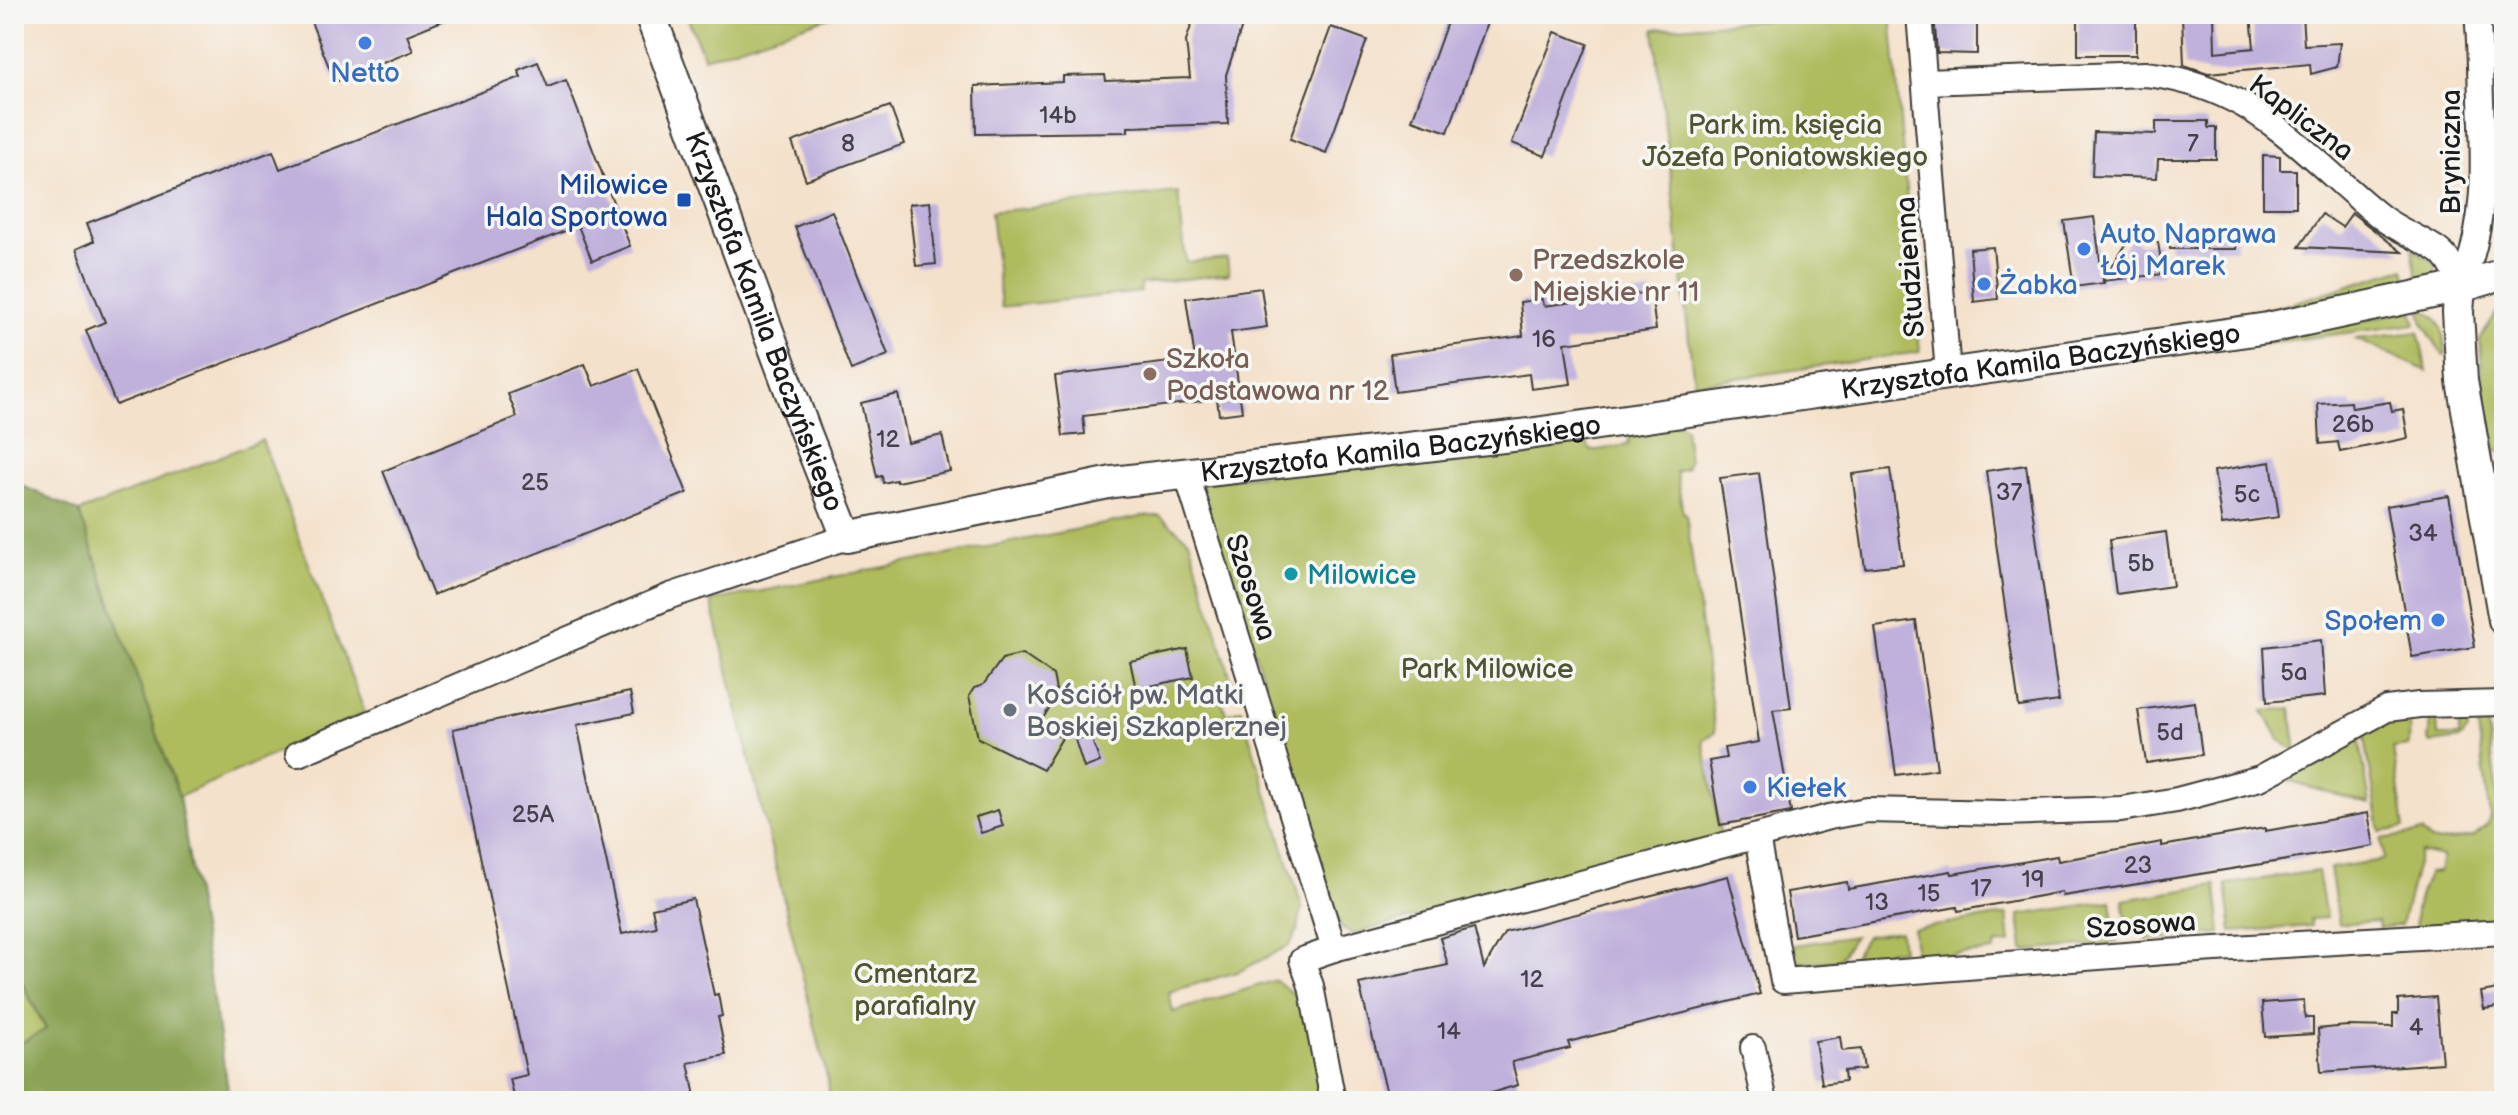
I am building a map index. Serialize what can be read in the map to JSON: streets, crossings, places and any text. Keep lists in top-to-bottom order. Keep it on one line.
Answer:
{"streets":{"street":["Kapliczna","Bryniczna","Studzienna","Krzysztofa Kamila Baczyńskiego","Szosowa"]},"crossings":[["Kapliczna","Bryniczna"],["Kapliczna","Studzienna"],["Kapliczna","Krzysztofa Kamila Baczyńskiego"],["Bryniczna","Krzysztofa Kamila Baczyńskiego"],["Studzienna","Krzysztofa Kamila Baczyńskiego"],["Krzysztofa Kamila Baczyńskiego","Szosowa"]],"parks":["Park im. księcia Józefa Poniatowskiego","Park Milowice","Cmentarz parafialny"],"places":{"other":["Netto","Auto Naprawa Łój Marek","Przedszkole Miejskie nr 11","Żabka","Szkoła Podstawowa nr 12","Milowice","Społem","Kościół pw. Matki Boskiej Szkaplerznej","Kiełek"],"transit":["Milowice Hala Sportowa"]},"house_numbers":["14b","8","7","16","26b","12","25","37","5c","34","5b","5a","5d","25A","23","19","17","15","13","12","4","14"]}
